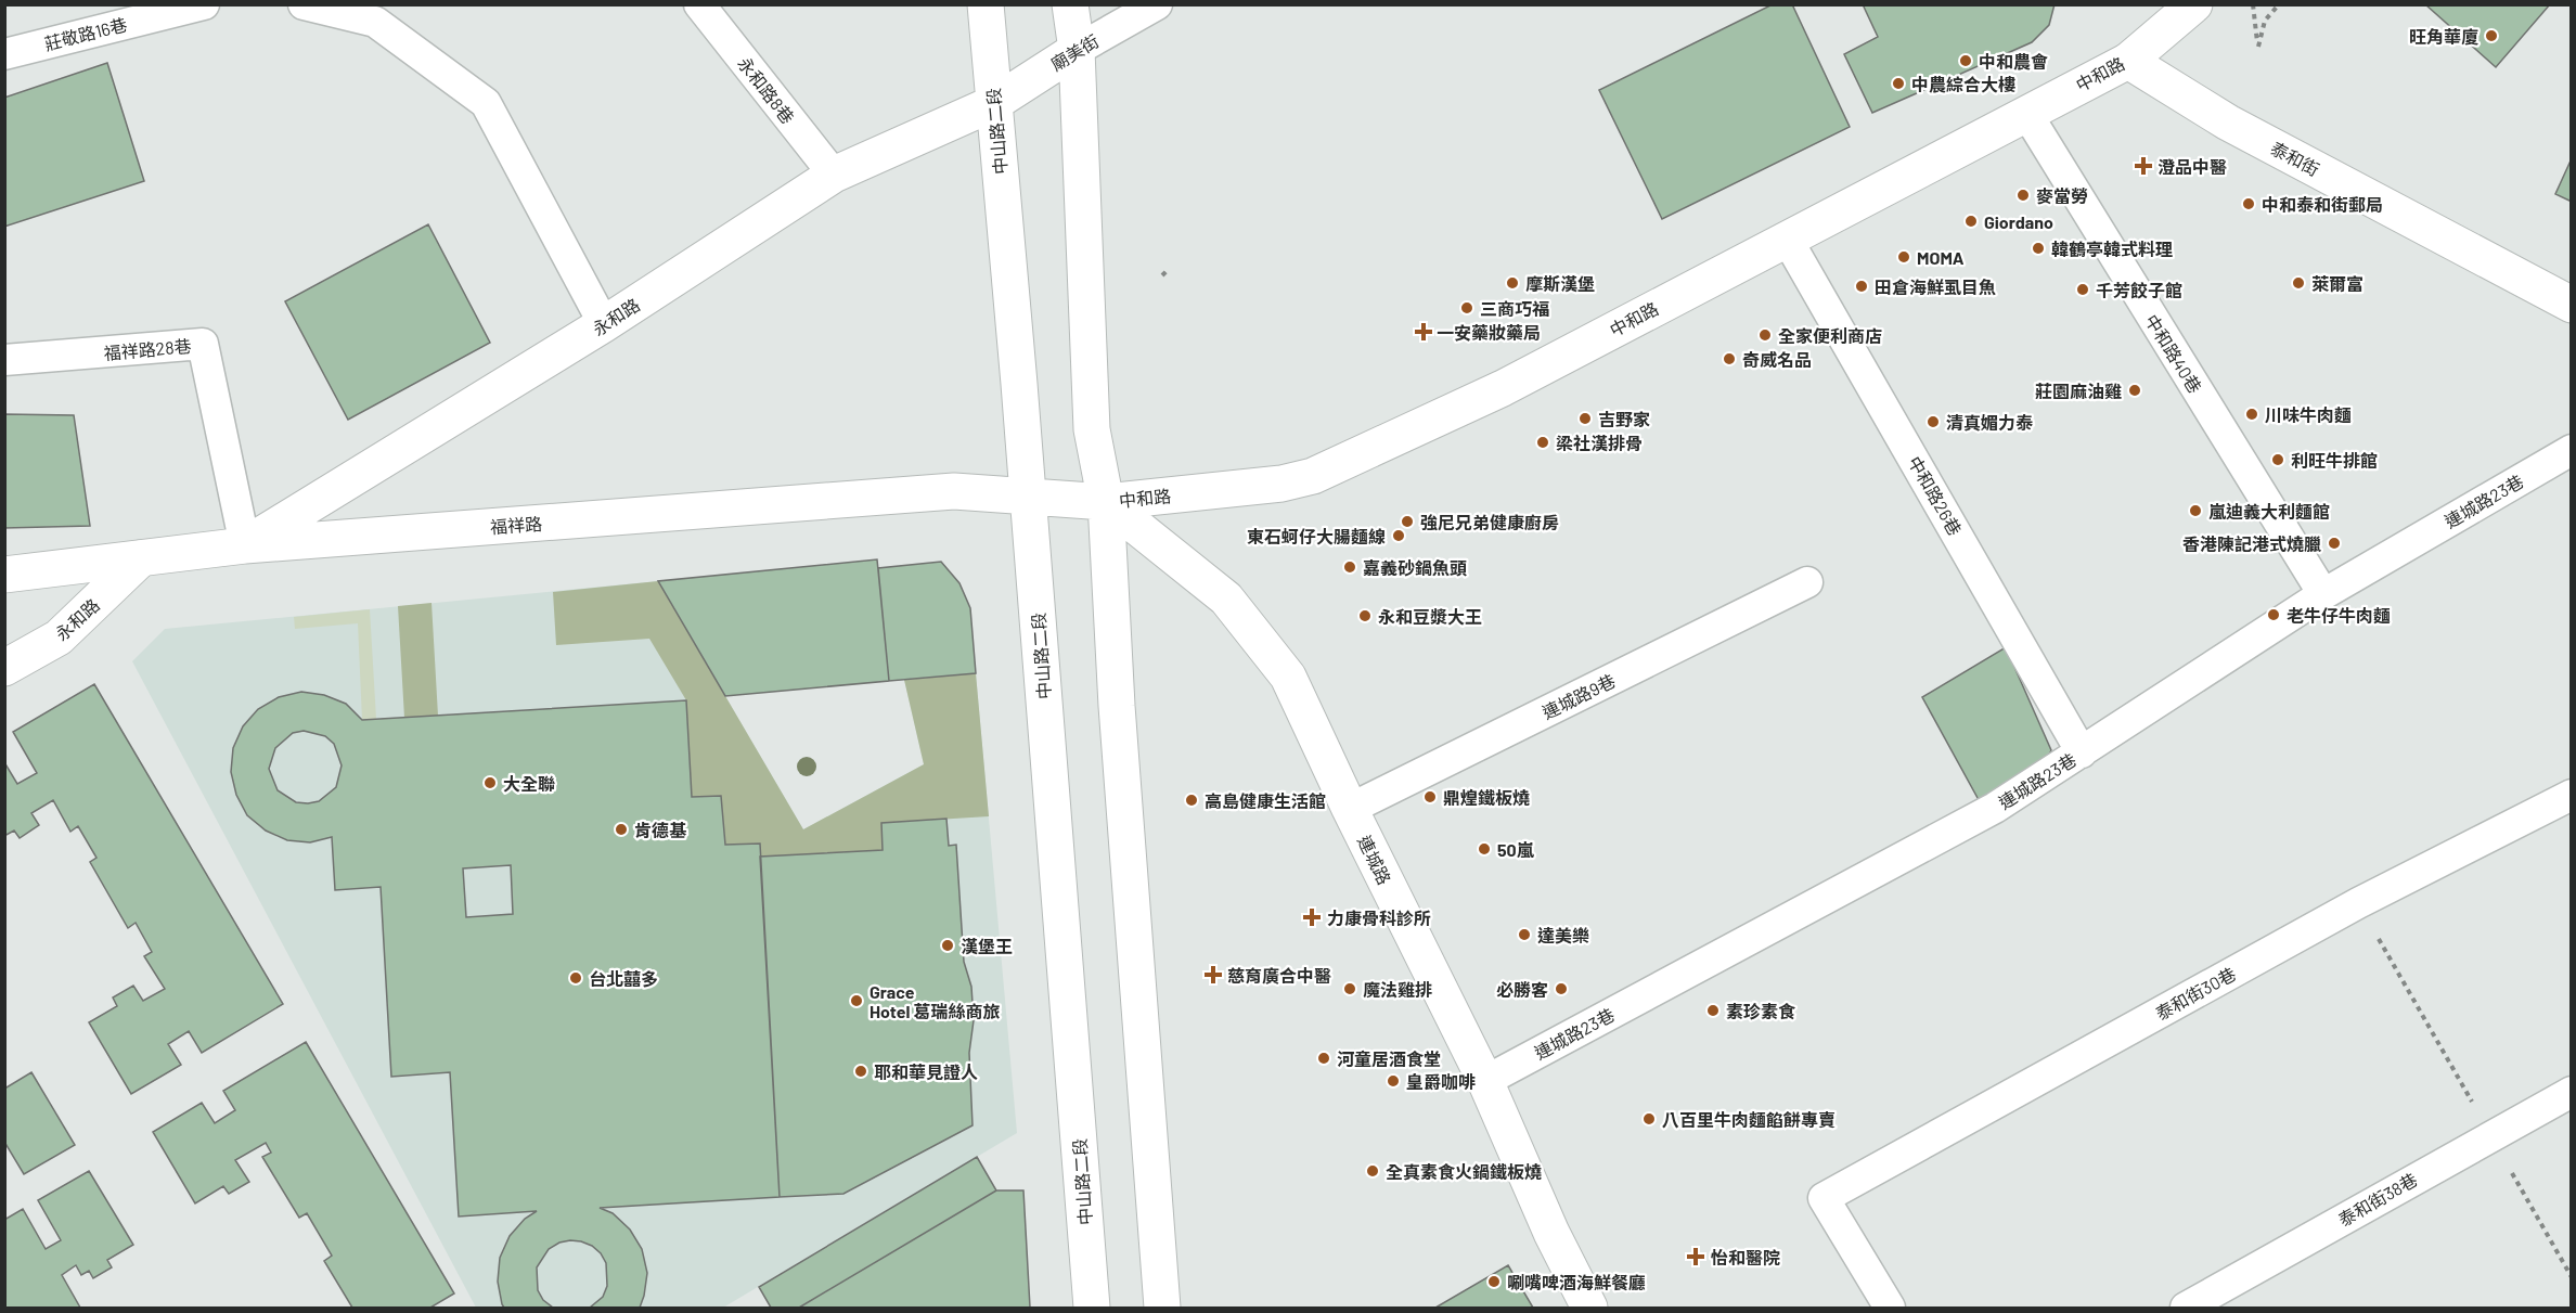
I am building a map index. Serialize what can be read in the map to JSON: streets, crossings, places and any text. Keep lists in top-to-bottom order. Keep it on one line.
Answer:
{"streets":{"street":["廟美街","中和路","中山路二段","泰和街","永和路","福祥路","連城路"],"lane":["莊敬路16巷","永和路8巷","福祥路28巷","中和路40巷","中和路26巷","連城路23巷","連城路9巷","泰和街30巷","泰和街38巷"]},"crossings":[["廟美街","中山路二段"],["廟美街","永和路"],["中和路","中山路二段"],["中和路","泰和街"],["中和路","中和路40巷"],["中和路","中和路26巷"],["中和路","福祥路"],["中和路","連城路"],["永和路8巷","永和路"],["中山路二段","永和路"],["中山路二段","福祥路"],["永和路","福祥路28巷"],["永和路","福祥路"],["福祥路28巷","福祥路"],["中和路40巷","連城路23巷"],["中和路26巷","連城路23巷"],["連城路23巷","連城路"],["連城路9巷","連城路"]],"places":{"other":["旺角華廈","中和農會","中農綜合大樓","麥當勞","中和泰和街郵局","Giordano","韓鶴亭韓式料理","MOMA","摩斯漢堡","萊爾富","田倉海鮮虱目魚","千芳餃子館","三商巧福","全家便利商店","奇威名品","莊園麻油雞","川味牛肉麵","吉野家","清真媚力泰","梁社漢排骨","利旺牛排館","嵐迪義大利麵館","強尼兄弟健康廚房","東石蚵仔大腸麵線","香港陳記港式燒臘","嘉義砂鍋魚頭","老牛仔牛肉麵","永和豆漿大王","大全聯","鼎煌鐵板燒","高島健康生活館","肯德基","50嵐","達美樂","漢堡王","台北囍多","魔法雞排","必勝客","Grace Hotel 葛瑞絲商旅","素珍素食","河童居酒食堂","耶和華見證人","皇爵咖啡","八百里牛肉麵餡餅專賣","全真素食火鍋鐵板燒","唰嘴啤酒海鮮餐廳"],"health":["澄品中醫","一安藥妝藥局","力康骨科診所","慈育廣合中醫","怡和醫院"]}}
